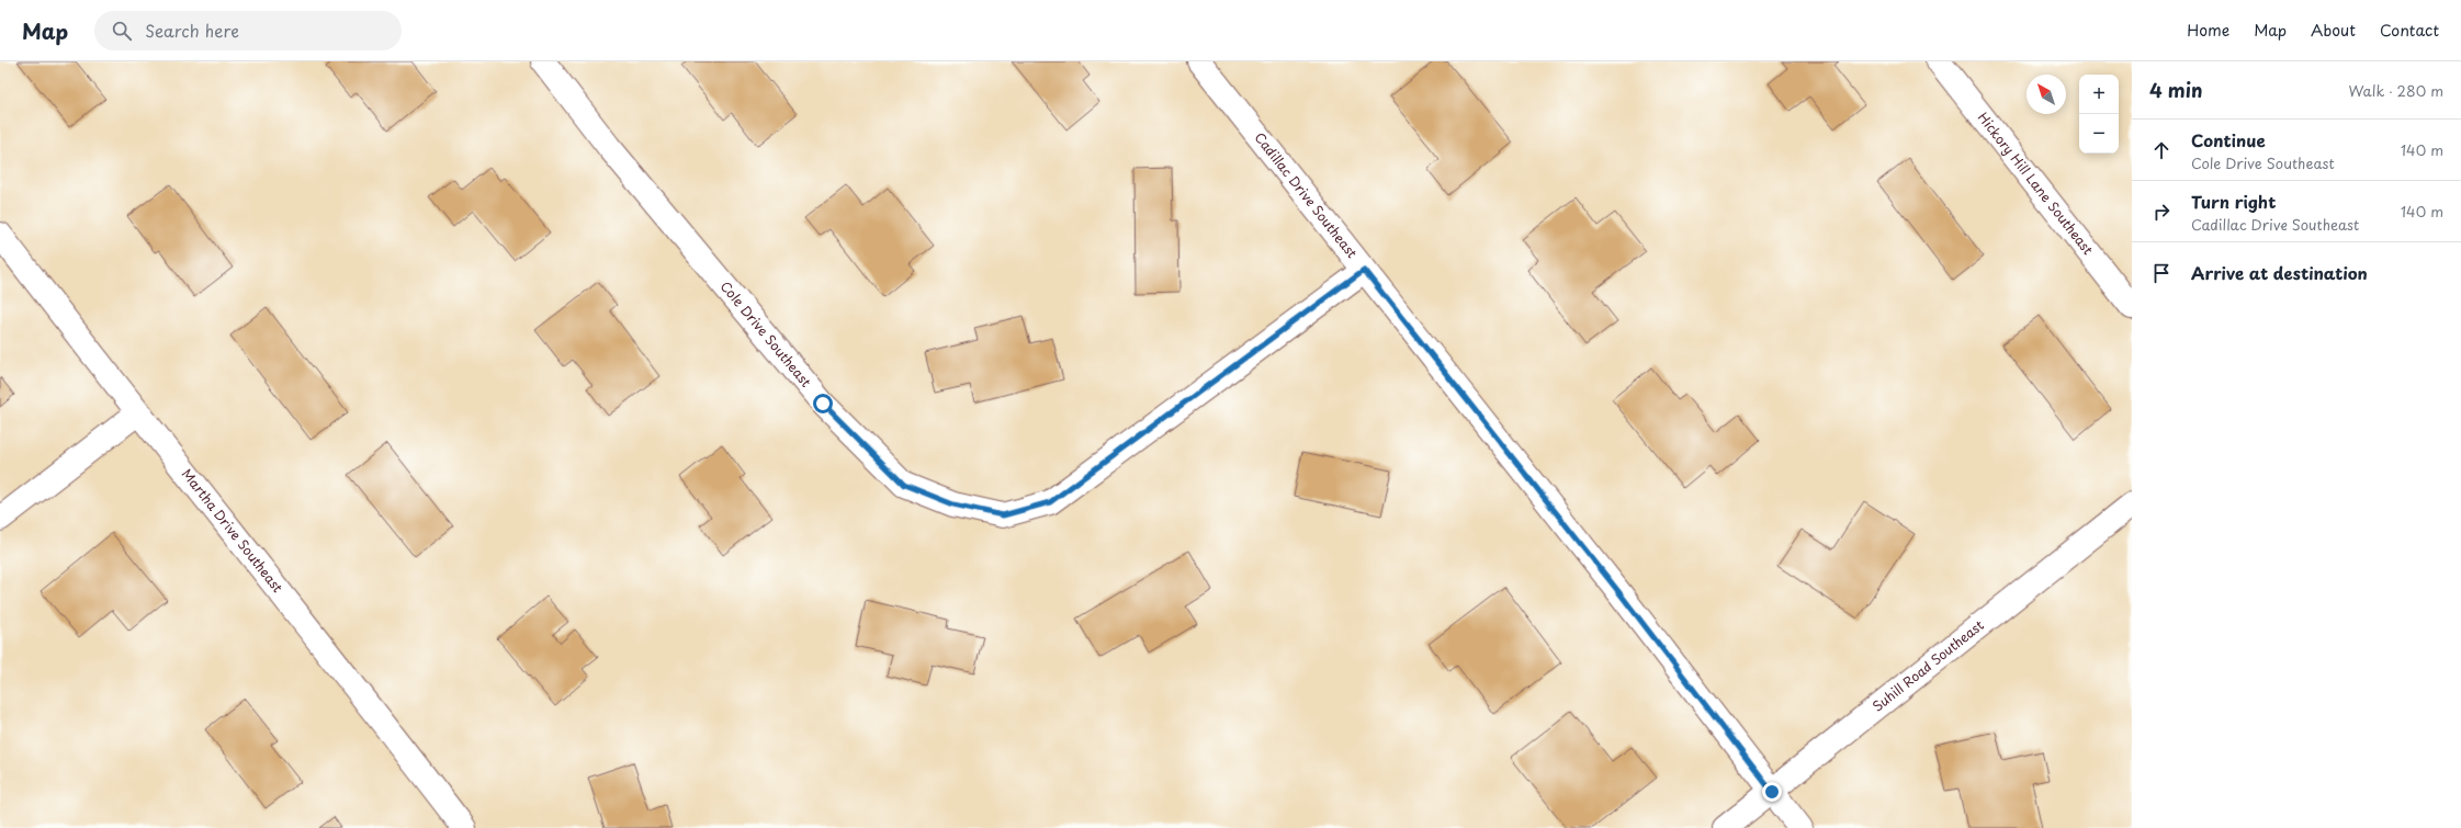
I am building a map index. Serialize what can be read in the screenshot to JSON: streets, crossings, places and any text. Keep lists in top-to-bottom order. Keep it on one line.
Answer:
{"streets":{"street":["Hickory Hill Lane Southeast","Cadillac Drive Southeast","Cole Drive Southeast","Martha Drive Southeast","Suhill Road Southeast"]},"crossings":[["Cadillac Drive Southeast","Cole Drive Southeast"],["Cadillac Drive Southeast","Suhill Road Southeast"]],"north":"top left","page":{"header":"Map","search":"Search here","nav":["Home","Map","About","Contact"],"heading":["4 min","Walk · 280 m"],"map_buttons":["+","−"],"list":[["Continue","Cole Drive Southeast","140 m"],["Turn right","Cadillac Drive Southeast","140 m"],"Arrive at destination"]}}
